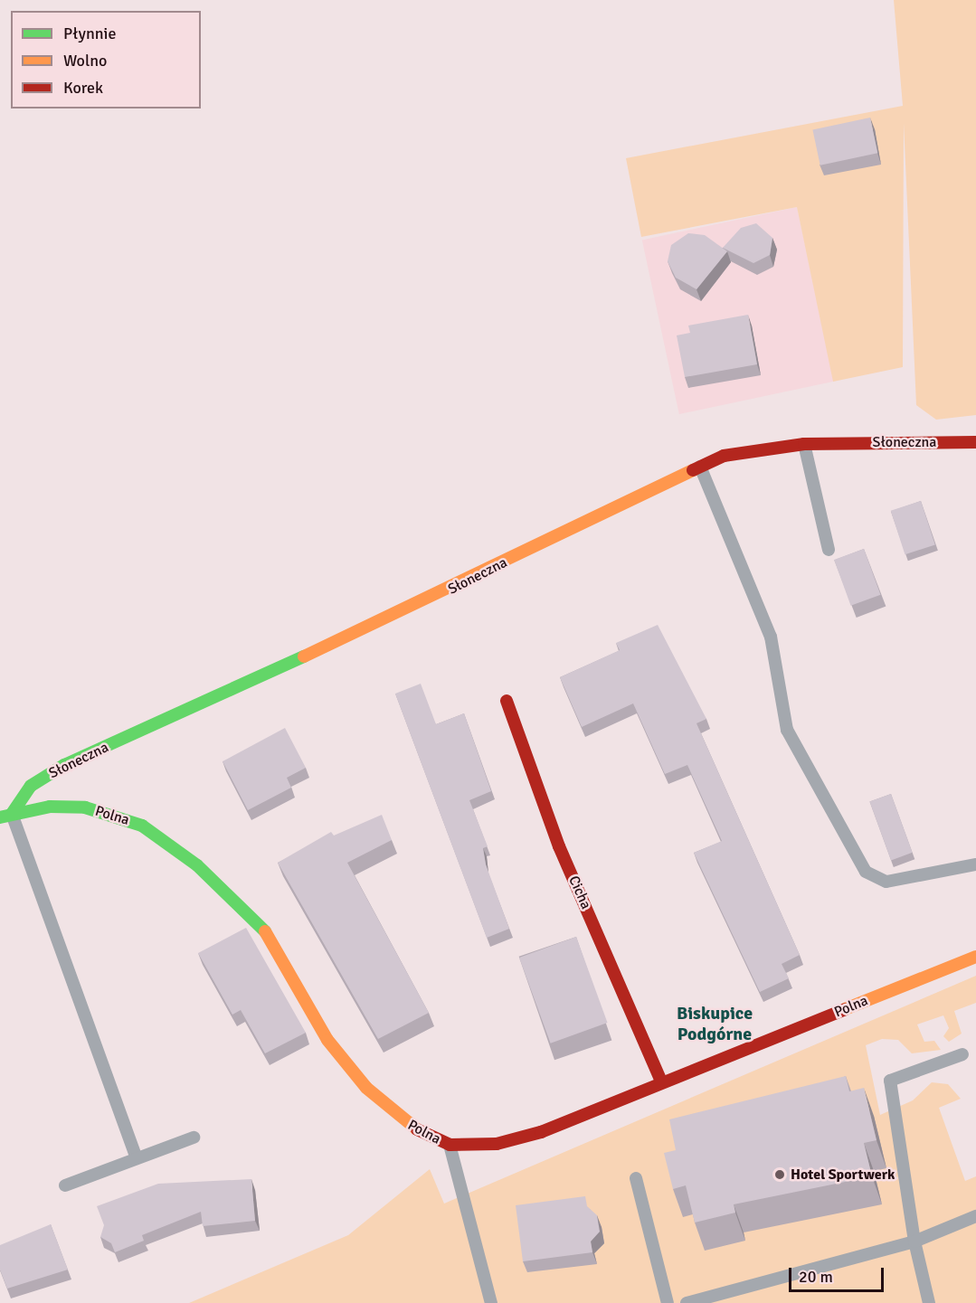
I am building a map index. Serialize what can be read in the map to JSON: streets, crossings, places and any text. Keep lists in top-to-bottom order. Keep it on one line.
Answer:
{"streets":{"street":["Słoneczna","Polna","Cicha"]},"crossings":[["Słoneczna","Polna"],["Polna","Cicha"]],"districts":["Biskupice Podgórne"],"places":["Hotel Sportwerk"],"legend":["Płynnie","Wolno","Korek"],"scale_bar":"20 m"}
